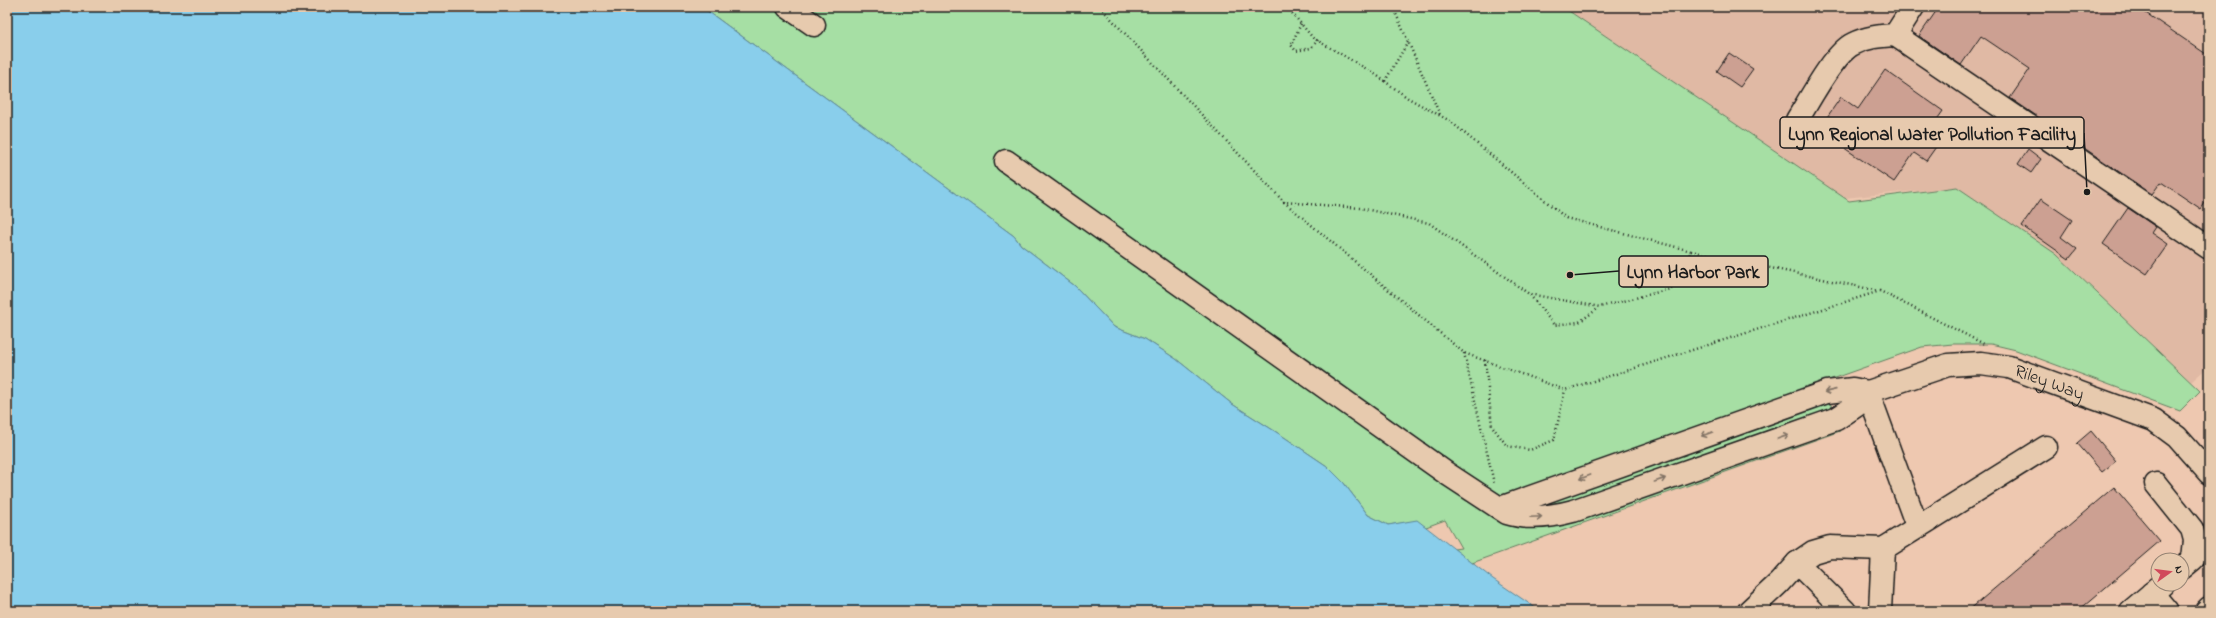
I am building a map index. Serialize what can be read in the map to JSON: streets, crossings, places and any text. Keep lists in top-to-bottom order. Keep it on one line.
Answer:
{"streets":{"street":["Riley Way"]},"places":["Lynn Regional Water Pollution Facility","Lynn Harbor Park"],"north":"right"}
